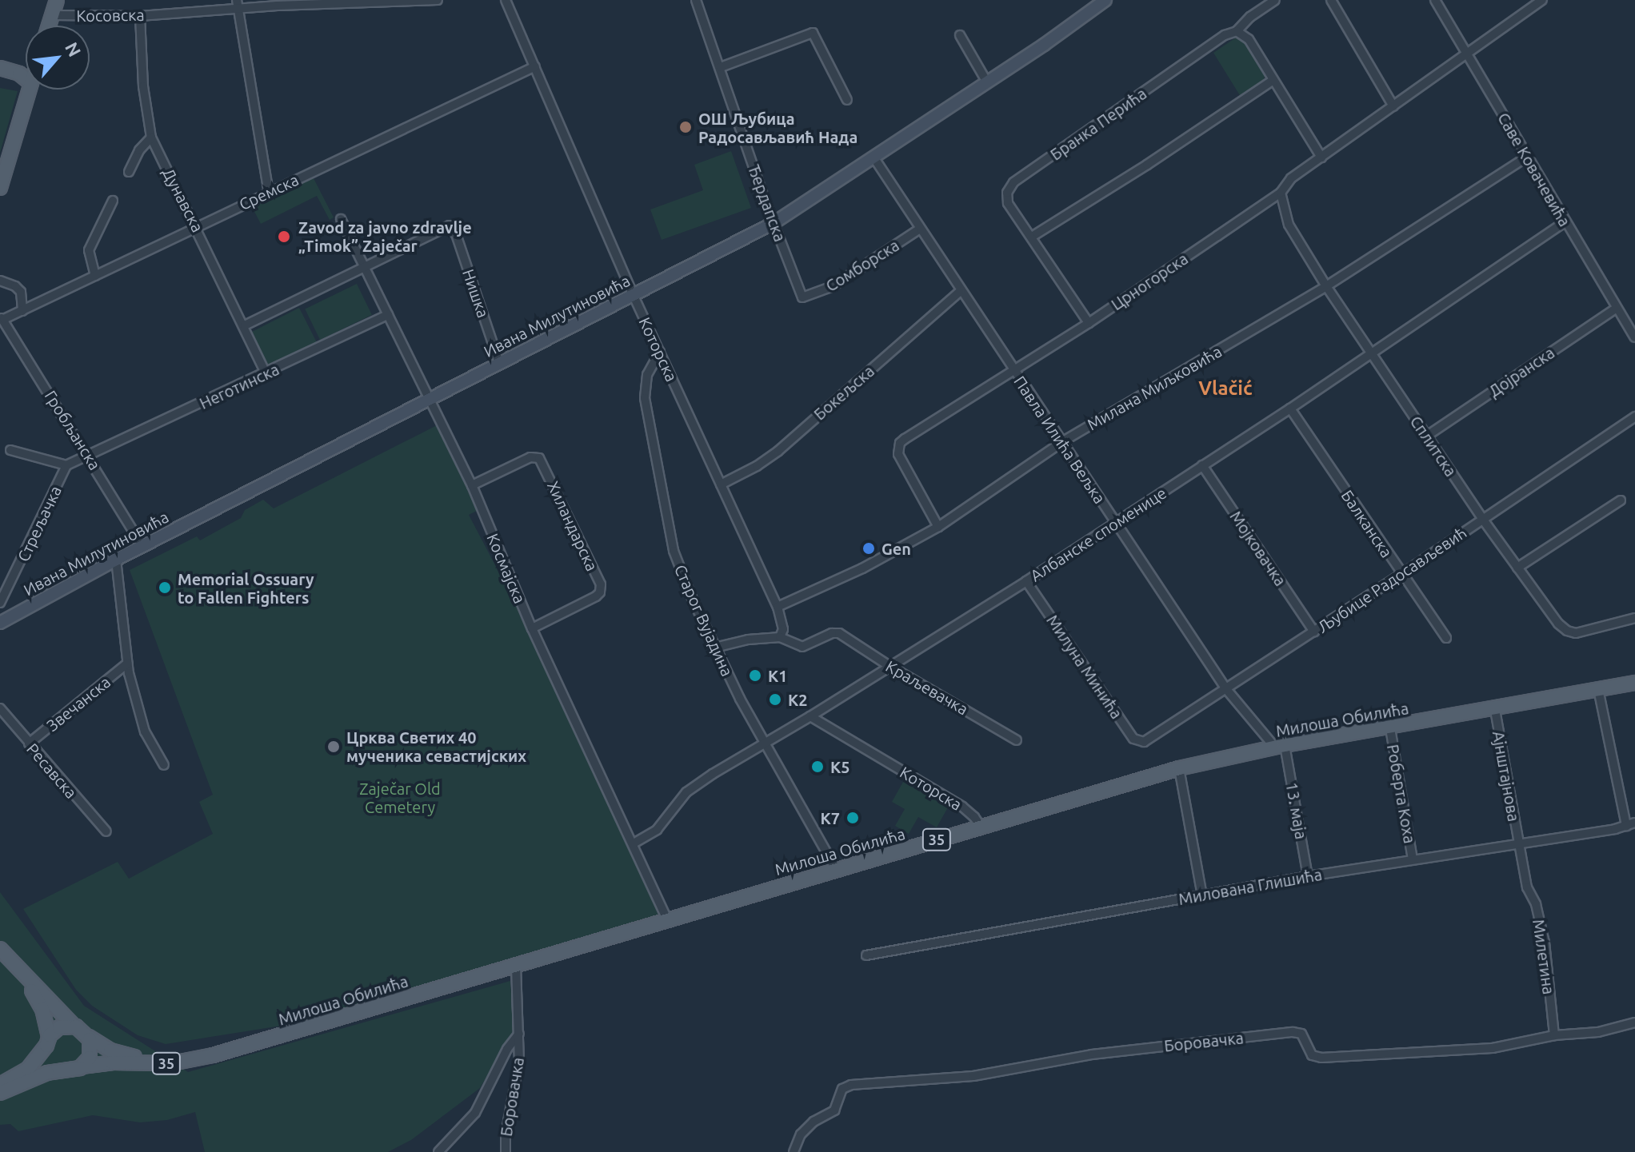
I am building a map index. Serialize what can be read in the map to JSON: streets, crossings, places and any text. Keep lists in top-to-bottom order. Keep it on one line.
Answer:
{"streets":{"main road":["Милоша Обилића","35"],"street":["Косовска","Бранка Перића","Саве Ковачевића","Сремска","Дунавска","Ђердапска","Сомборска","Црногорска","Нишка","Ивана Милутиновића","Которска","Дојранска","Неготинска","Милана Миљковића","Бокељска","Гробљанска","Павла Илића Вељка","Сплитска","Стрељачка","Балканска","Хиландарска","Албанске споменице","Мојковачка","Космајска","Љубице Радосављевић","Старог Вујадина","Милуна Минића","Краљевачка","Звечанска","Ресавска","Ајнштајнова","Роберта Коха","13. маја","Милована Глишића","Милетина","Боровачка"]},"crossings":[["Косовска","Дунавска"],["Бранка Перића","Црногорска"],["Саве Ковачевића","Црногорска"],["Саве Ковачевића","Дојранска"],["Саве Ковачевића","Милана Миљковића"],["Саве Ковачевића","Албанске споменице"],["Сремска","Дунавска"],["Сремска","Которска"],["Сремска","Гробљанска"],["Дунавска","Неготинска"],["Ђердапска","Сомборска"],["Ђердапска","Ивана Милутиновића"],["Сомборска","Павла Илића Вељка"],["Црногорска","Милана Миљковића"],["Црногорска","Павла Илића Вељка"],["Црногорска","Сплитска"],["Нишка","Ивана Милутиновића"],["Нишка","Космајска"],["Ивана Милутиновића","Которска"],["Ивана Милутиновића","Гробљанска"],["Ивана Милутиновића","Павла Илића Вељка"],["Ивана Милутиновића","Космајска"],["Которска","Милана Миљковића"],["Которска","Бокељска"],["Которска","Албанске споменице"],["Которска","Старог Вујадина"],["Которска","Краљевачка"],["Которска","Милоша Обилића"],["Дојранска","Сплитска"],["Неготинска","Гробљанска"],["Неготинска","Стрељачка"],["Неготинска","Космајска"],["Милана Миљковића","Павла Илића Вељка"],["Милана Миљковића","Сплитска"],["Бокељска","Павла Илића Вељка"],["Гробљанска","Стрељачка"],["Павла Илића Вељка","Албанске споменице"],["Павла Илића Вељка","Љубице Радосављевић"],["Павла Илића Вељка","Милоша Обилића"],["Павла Илића Вељка","13. маја"],["Сплитска","Албанске споменице"],["Сплитска","Љубице Радосављевић"],["Балканска","Албанске споменице"],["Балканска","Љубице Радосављевић"],["Хиландарска","Космајска"],["Албанске споменице","Мојковачка"],["Албанске споменице","Космајска"],["Албанске споменице","Старог Вујадина"],["Албанске споменице","Милуна Минића"],["Албанске споменице","Краљевачка"],["Мојковачка","Љубице Радосављевић"],["Космајска","Милоша Обилића"],["Љубице Радосављевић","Милуна Минића"],["Старог Вујадина","Милоша Обилића"],["Звечанска","Ресавска"],["Милоша Обилића","Ајнштајнова"],["Милоша Обилића","Роберта Коха"],["Милоша Обилића","13. маја"],["Милоша Обилића","35"],["Милоша Обилића","Боровачка"],["Ајнштајнова","Милована Глишића"],["Ајнштајнова","Милетина"],["Роберта Коха","Милована Глишића"],["13. маја","Милована Глишића"],["Милована Глишића","Милетина"],["Милетина","Боровачка"]],"districts":["Vlačić"],"parks":["Zaječar Old Cemetery"],"places":["ОШ Љубица Радосављавић Нада","Zavod za javno zdravlje „Timok” Zaječar","Gen","Memorial Ossuary to Fallen Fighters","K1","K2","Црква Светих 40 мученика севастијских","K5","K7"],"north":"top right"}
